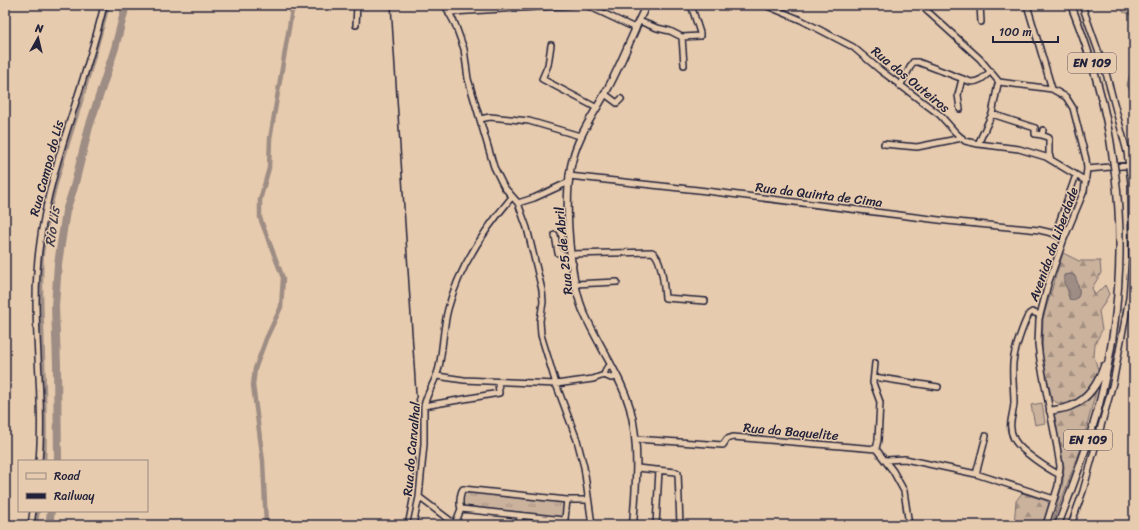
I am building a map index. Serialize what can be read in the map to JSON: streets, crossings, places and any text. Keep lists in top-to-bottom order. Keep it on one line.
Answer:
{"streets":{"main road":["EN 109","Rua 25 de Abril"],"street":["Rua dos Outeiros","Rua Campo do Lis","Rua da Quinta de Cima","Avenida da Liberdade","Rua da Baquelite","Rua do Carvalhal"]},"crossings":[["Rua dos Outeiros","Avenida da Liberdade"],["Rua da Quinta de Cima","Avenida da Liberdade"],["Rua da Quinta de Cima","Rua 25 de Abril"],["Rua 25 de Abril","Rua da Baquelite"]],"water":["Rio Lis"],"legend":["Road","Railway"],"scale_bar":"100 m","north":"top"}
